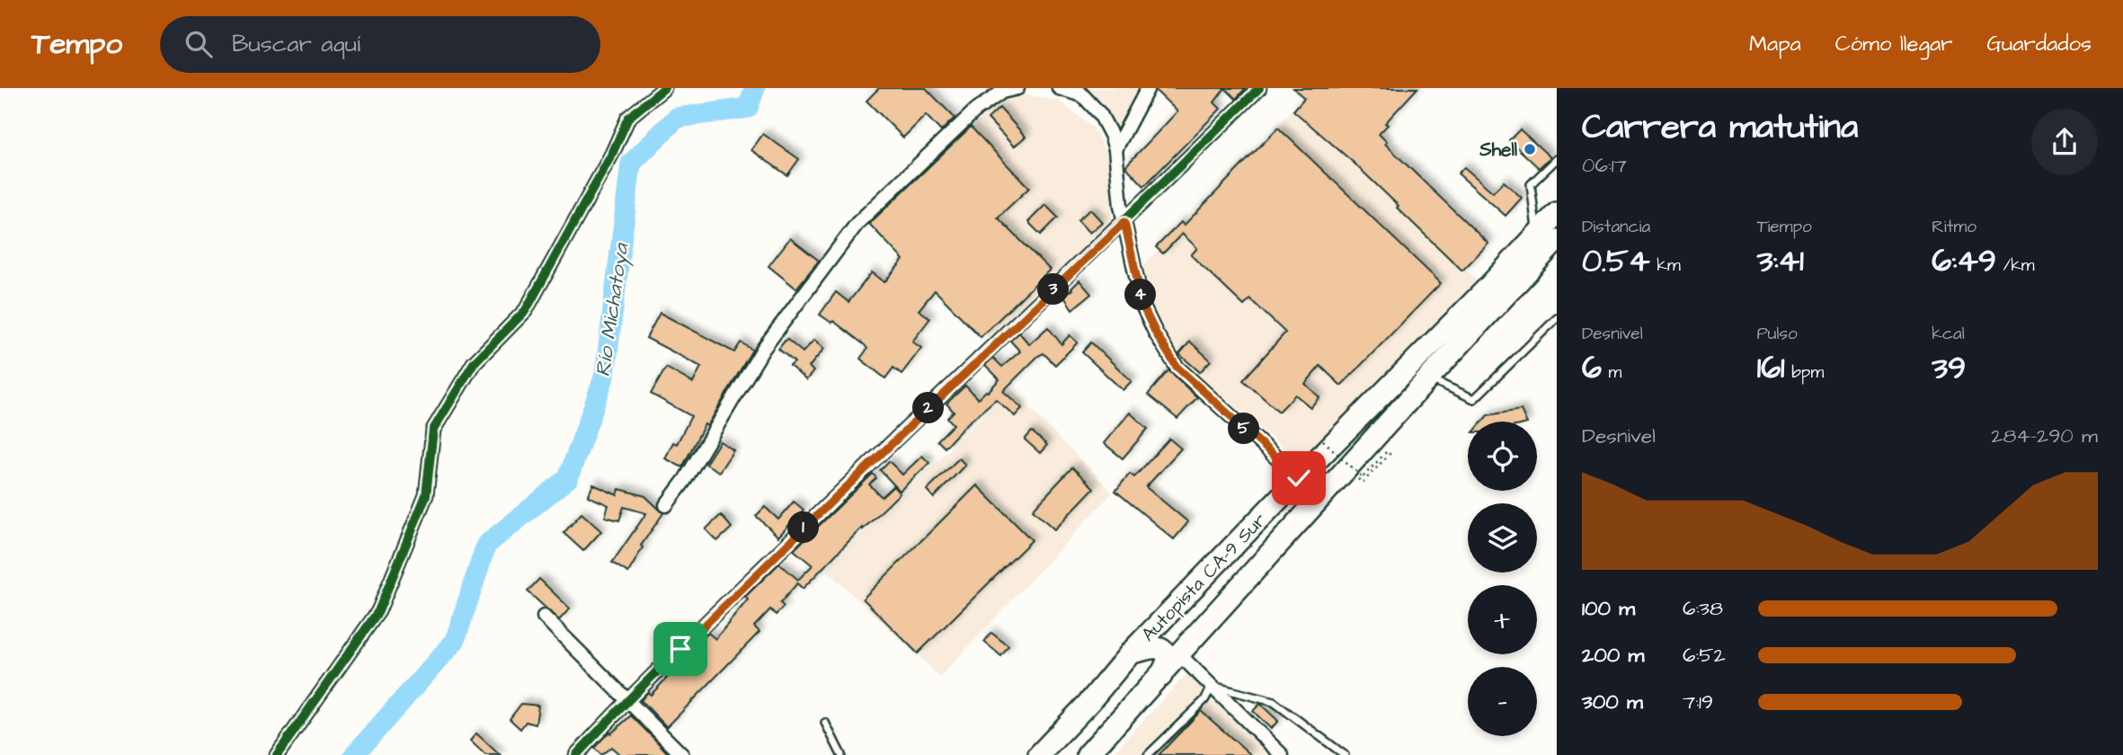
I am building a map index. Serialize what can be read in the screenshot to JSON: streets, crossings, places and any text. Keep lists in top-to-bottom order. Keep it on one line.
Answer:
{"streets":{"highway":["Autopista CA-9 Sur"]},"water":["Río Michatoya"],"places":["Shell"],"page":{"header":"Tempo","search":"Buscar aquí","nav":["Mapa","Cómo llegar","Guardados"],"heading":["Carrera matutina","06:17"],"stats":[["Distancia","0.54 km"],["Tiempo","3:41"],["Ritmo","6:49 /km"],["Desnivel","6 m"],["Pulso","161 bpm"],["kcal","39"]],"pins":["3","4","2","5","1"],"chart":["Desnivel","284–290 m"],"map_buttons":["+","−"],"list":[{"name":"100 m","note":"6:38"},{"name":"200 m","note":"6:52"},{"name":"300 m","note":"7:19"}]}}
